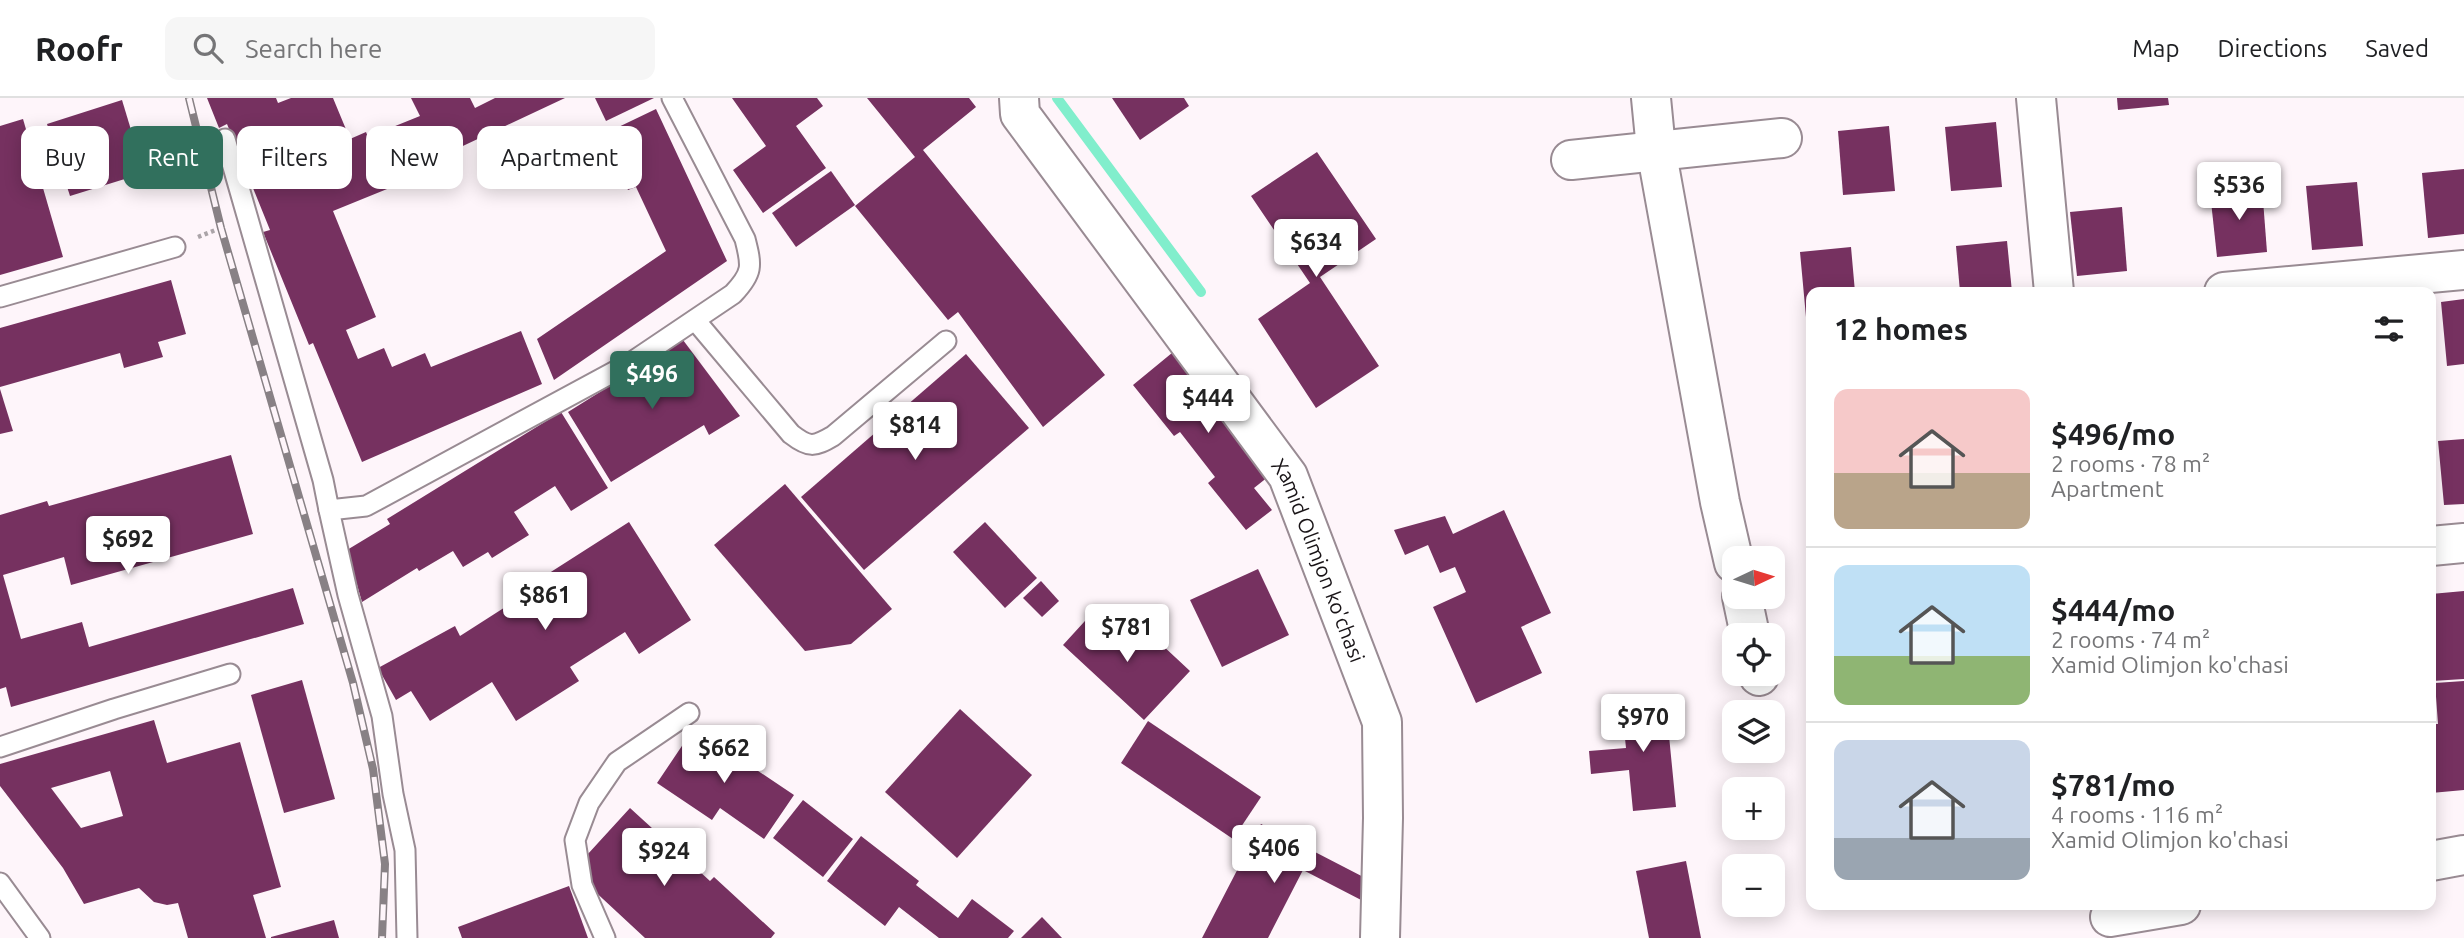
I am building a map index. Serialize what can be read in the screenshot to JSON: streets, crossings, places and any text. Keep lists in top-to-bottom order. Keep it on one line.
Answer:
{"streets":{"street":["Xamid Olimjon ko'chasi"]},"north":"right","page":{"header":"Roofr","search":"Search here","nav":["Map","Directions","Saved"],"chip":["Buy","Rent","Filters","New","Apartment"],"price":["$536","$634","$496","$444","$814","$692","$861","$781","$970","$662","$406","$924"],"heading":"12 homes","list":[{"name":"$496/mo","note":"2 rooms · 78 m² · Apartment"},{"name":"$444/mo","note":"2 rooms · 74 m² · Xamid Olimjon ko'chasi"},{"name":"$781/mo","note":"4 rooms · 116 m² · Xamid Olimjon ko'chasi"}],"map_buttons":["+","−"]}}
